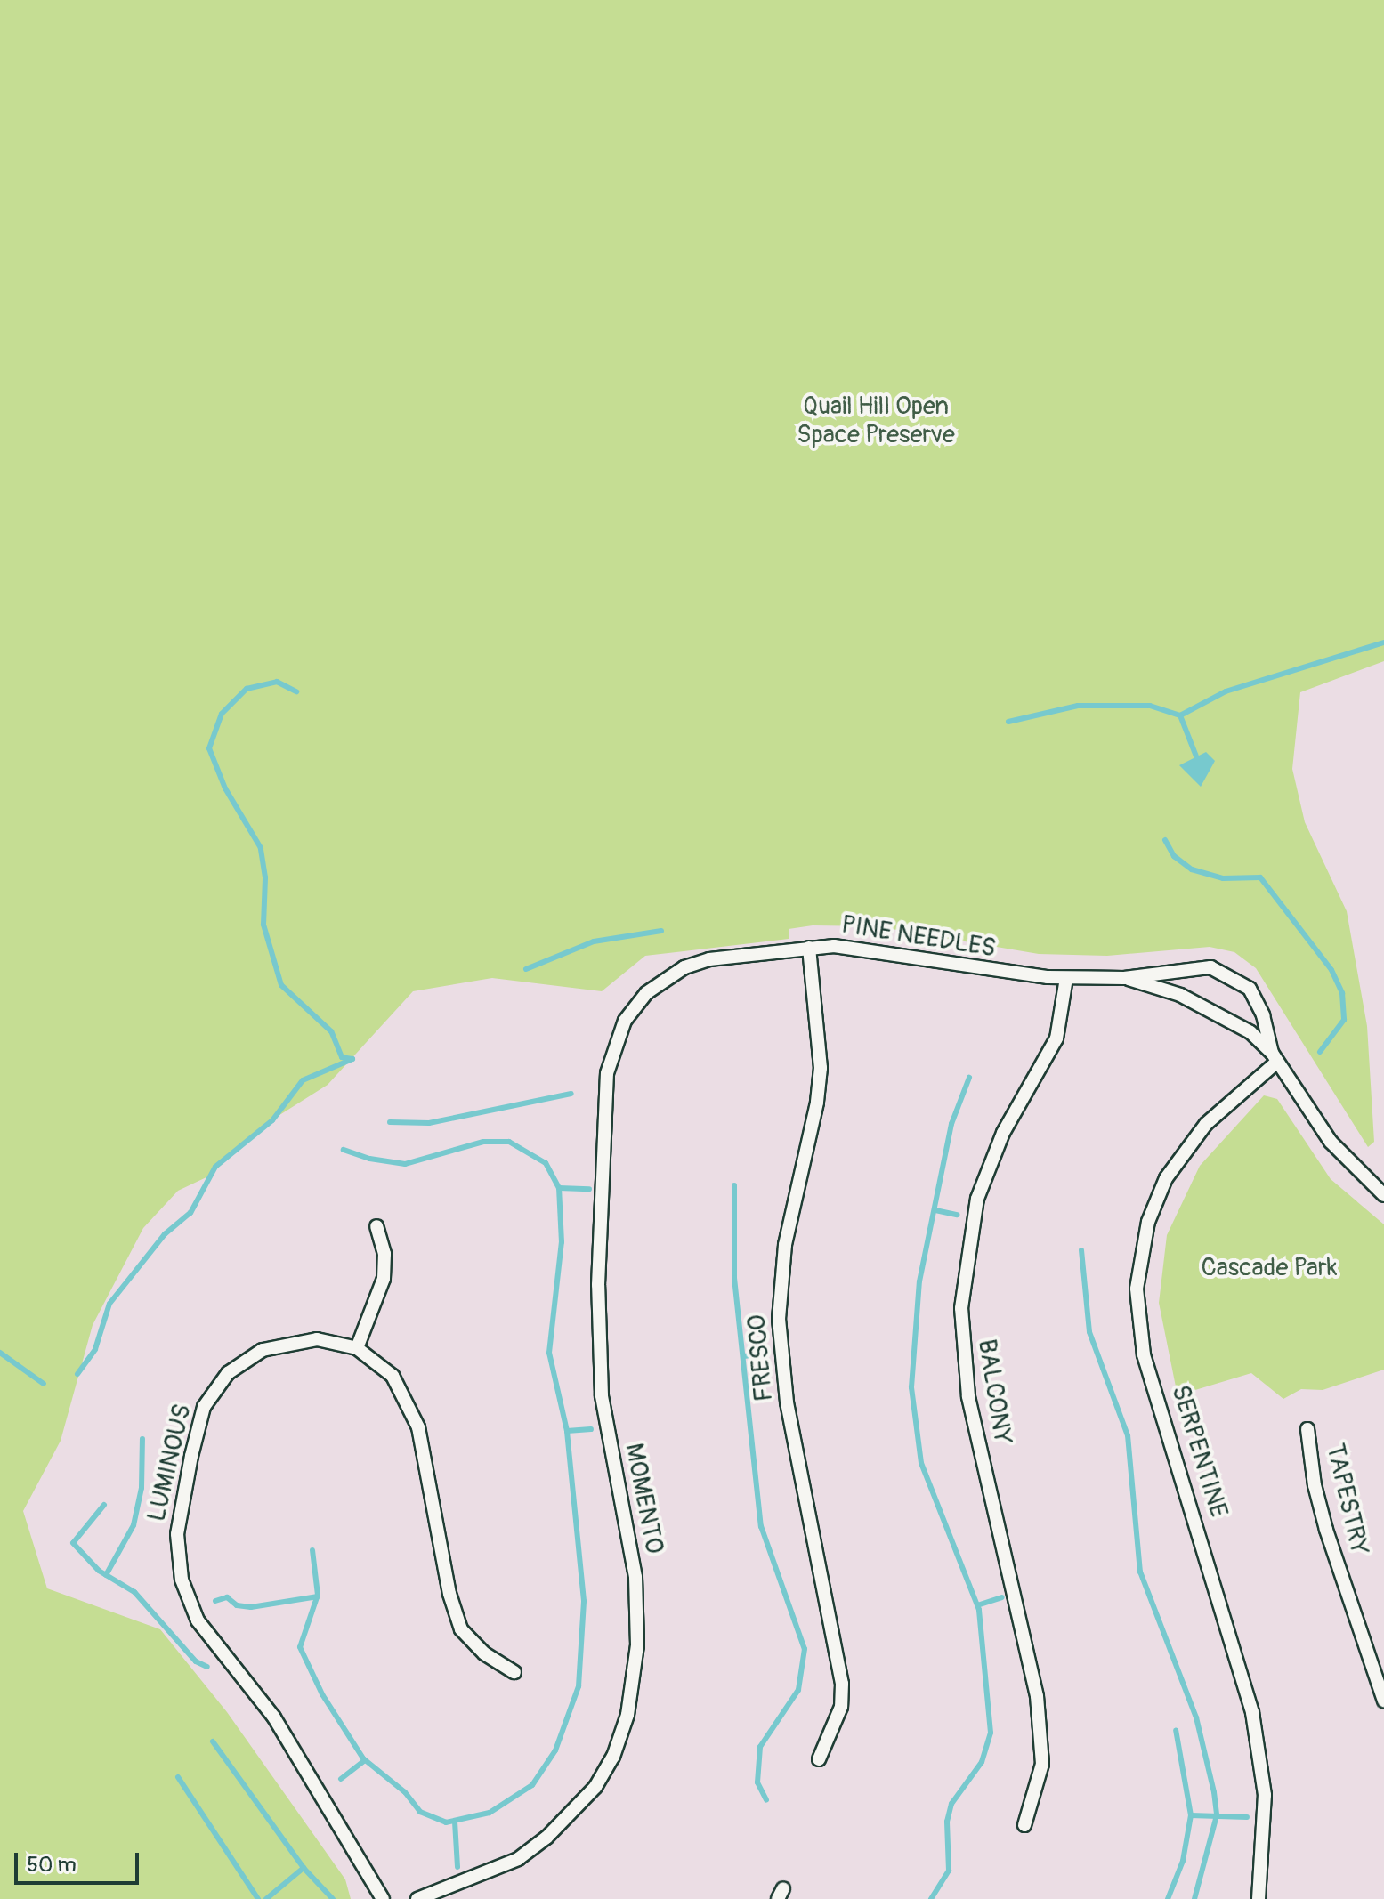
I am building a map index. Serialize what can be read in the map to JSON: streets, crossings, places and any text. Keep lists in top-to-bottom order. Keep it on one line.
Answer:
{"streets":{"street":["PINE NEEDLES","FRESCO","BALCONY","SERPENTINE","LUMINOUS","MOMENTO","TAPESTRY"]},"crossings":[["PINE NEEDLES","FRESCO"],["PINE NEEDLES","BALCONY"],["PINE NEEDLES","SERPENTINE"],["PINE NEEDLES","MOMENTO"]],"parks":["Quail Hill Open Space Preserve","Cascade Park"],"scale_bar":"50 m"}
